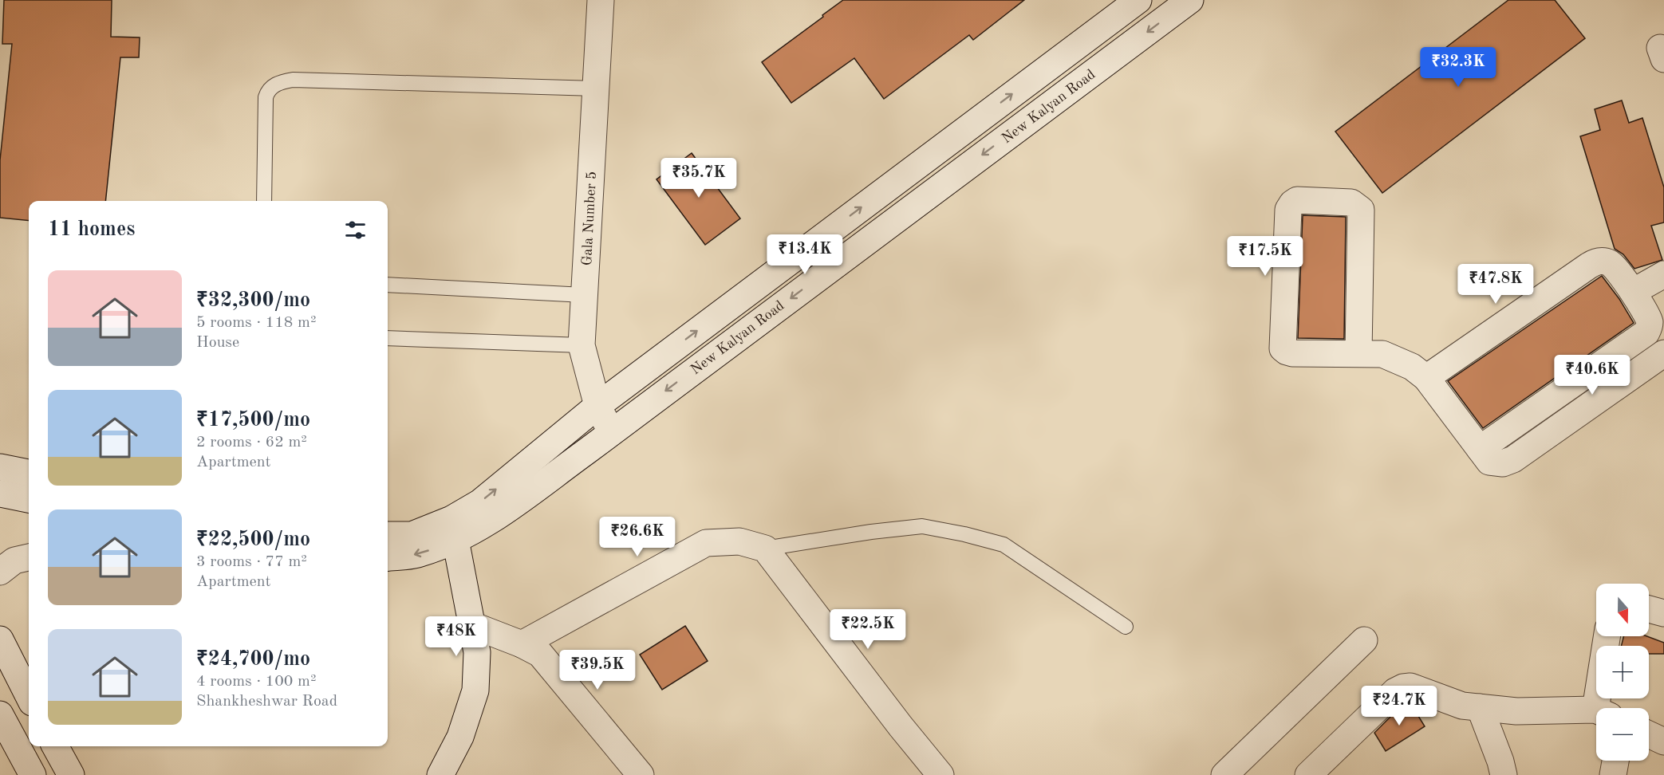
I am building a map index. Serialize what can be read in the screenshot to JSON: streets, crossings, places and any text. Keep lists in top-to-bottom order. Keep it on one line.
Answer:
{"streets":{"street":["New Kalyan Road","Gala Number 5"]},"crossings":[["New Kalyan Road","Gala Number 5"]],"north":"bottom","page":{"price":["₹32.3K","₹35.7K","₹13.4K","₹17.5K","₹47.8K","₹40.6K","₹26.6K","₹22.5K","₹48K","₹39.5K","₹24.7K"],"heading":"11 homes","list":[{"name":"₹32,300/mo","note":"5 rooms · 118 m² · House"},{"name":"₹17,500/mo","note":"2 rooms · 62 m² · Apartment"},{"name":"₹22,500/mo","note":"3 rooms · 77 m² · Apartment"},{"name":"₹24,700/mo","note":"4 rooms · 100 m² · Shankheshwar Road"}],"map_buttons":["+","−"]}}
